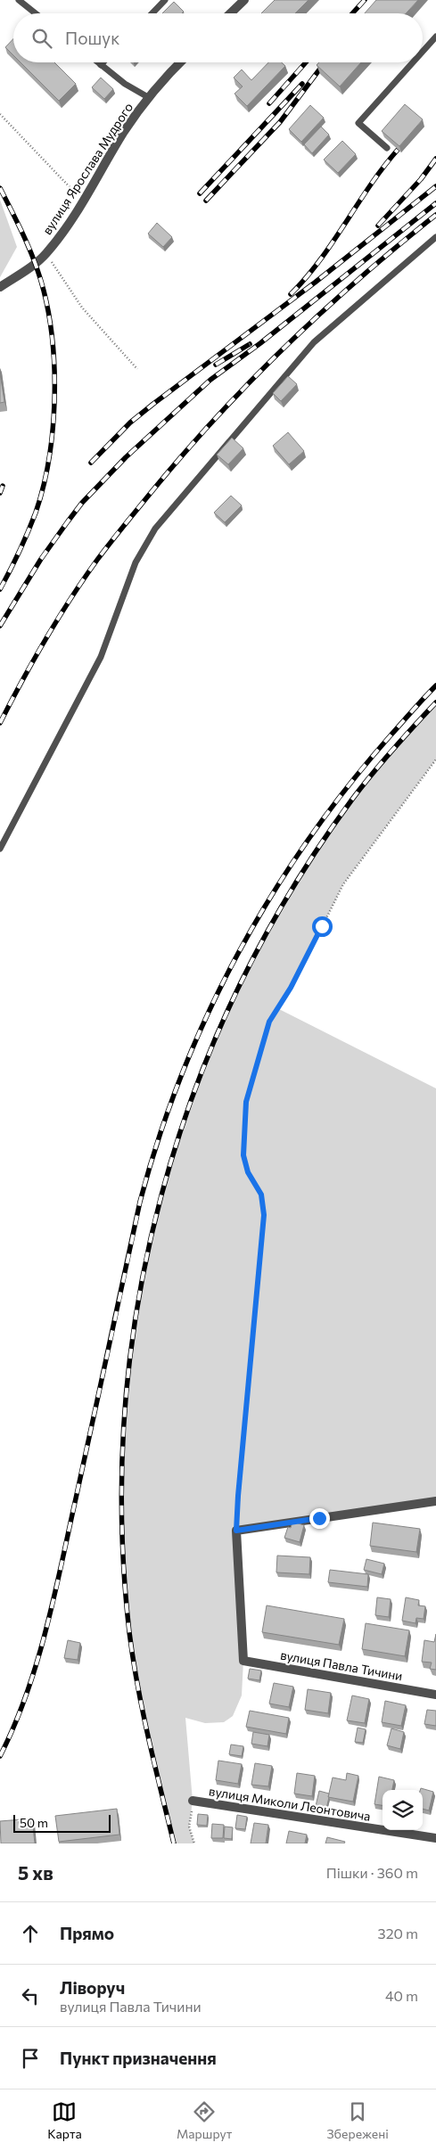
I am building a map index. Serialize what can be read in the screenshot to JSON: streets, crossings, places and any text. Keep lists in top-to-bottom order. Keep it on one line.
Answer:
{"streets":{"street":["вулиця Ярослава Мудрого","вулиця Павла Тичини","вулиця Миколи Леонтовича"]},"scale_bar":"50 m","page":{"search":"Пошук","scale":"50 m","heading":["5 хв","Пішки · 360 m"],"list":[["Прямо","320 m"],["Ліворуч","вулиця Павла Тичини","40 m"],"Пункт призначення"],"nav":["Карта","Маршрут","Збережені"]}}
